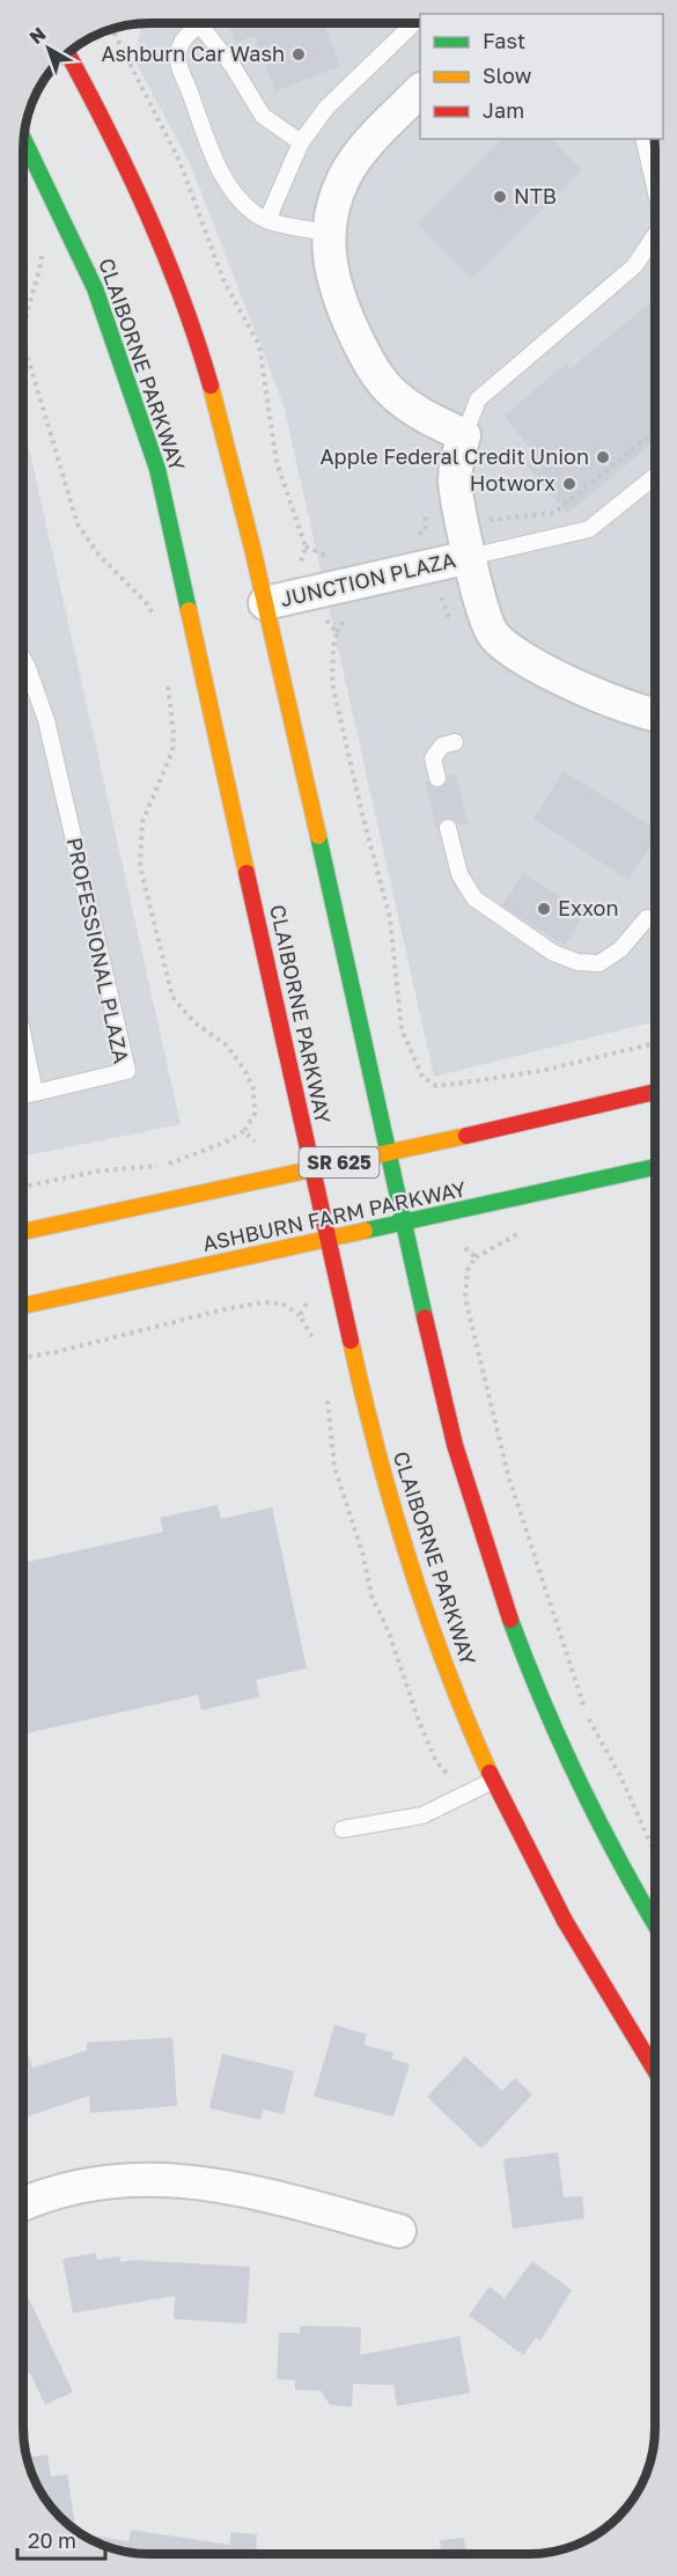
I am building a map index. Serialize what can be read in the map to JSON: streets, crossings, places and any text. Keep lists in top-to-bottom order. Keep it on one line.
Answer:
{"streets":{"main road":["CLAIBORNE PARKWAY","SR 625","ASHBURN FARM PARKWAY"],"street":["JUNCTION PLAZA"],"lane":["PROFESSIONAL PLAZA"]},"crossings":[["CLAIBORNE PARKWAY","SR 625"],["CLAIBORNE PARKWAY","ASHBURN FARM PARKWAY"]],"places":["Ashburn Car Wash","NTB","Apple Federal Credit Union","Hotworx","Exxon"],"legend":["Fast","Slow","Jam"],"scale_bar":"20 m","north":"top left"}
